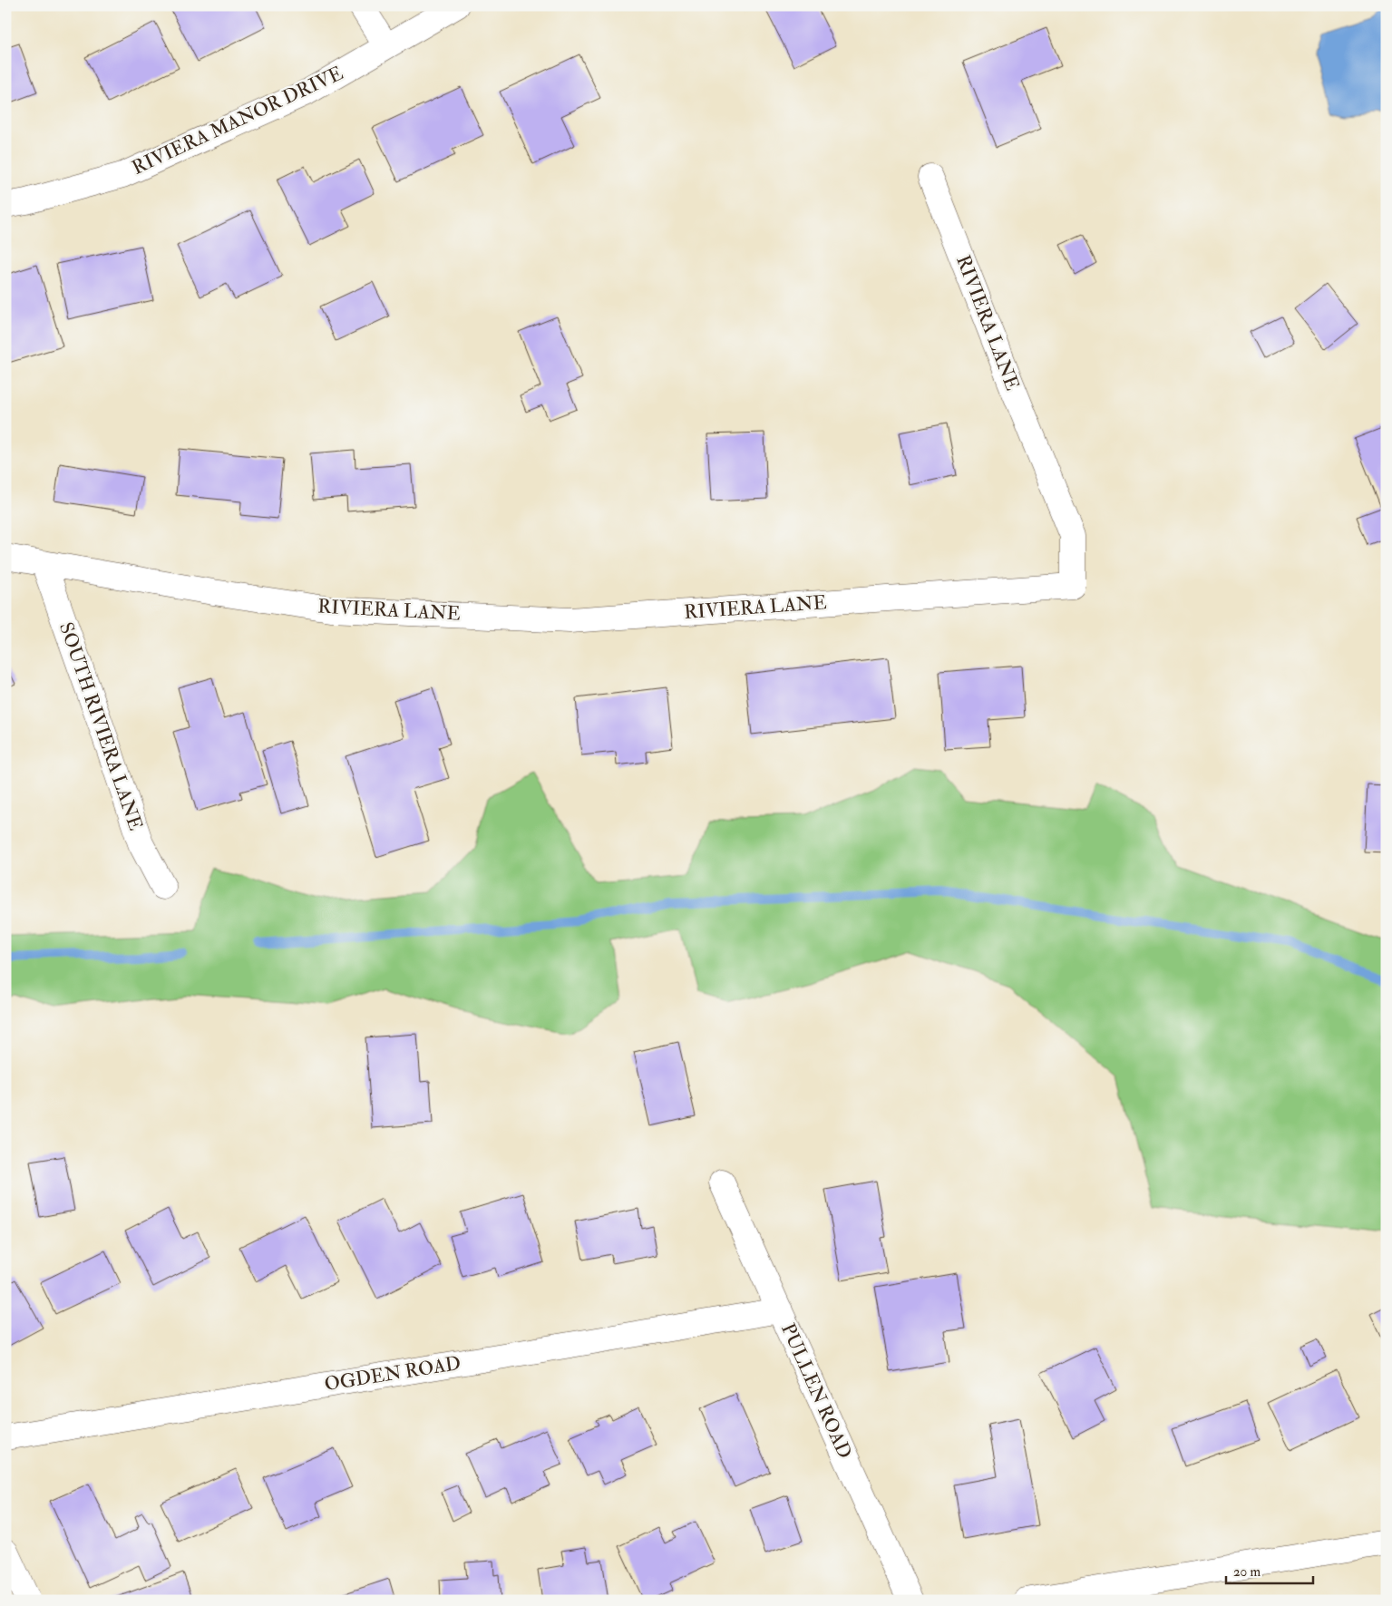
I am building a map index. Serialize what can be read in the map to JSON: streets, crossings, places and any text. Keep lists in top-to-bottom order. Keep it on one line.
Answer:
{"streets":{"street":["RIVIERA MANOR DRIVE","RIVIERA LANE","SOUTH RIVIERA LANE","OGDEN ROAD","PULLEN ROAD"]},"crossings":[["RIVIERA LANE","SOUTH RIVIERA LANE"],["OGDEN ROAD","PULLEN ROAD"]],"scale_bar":"20 m"}
